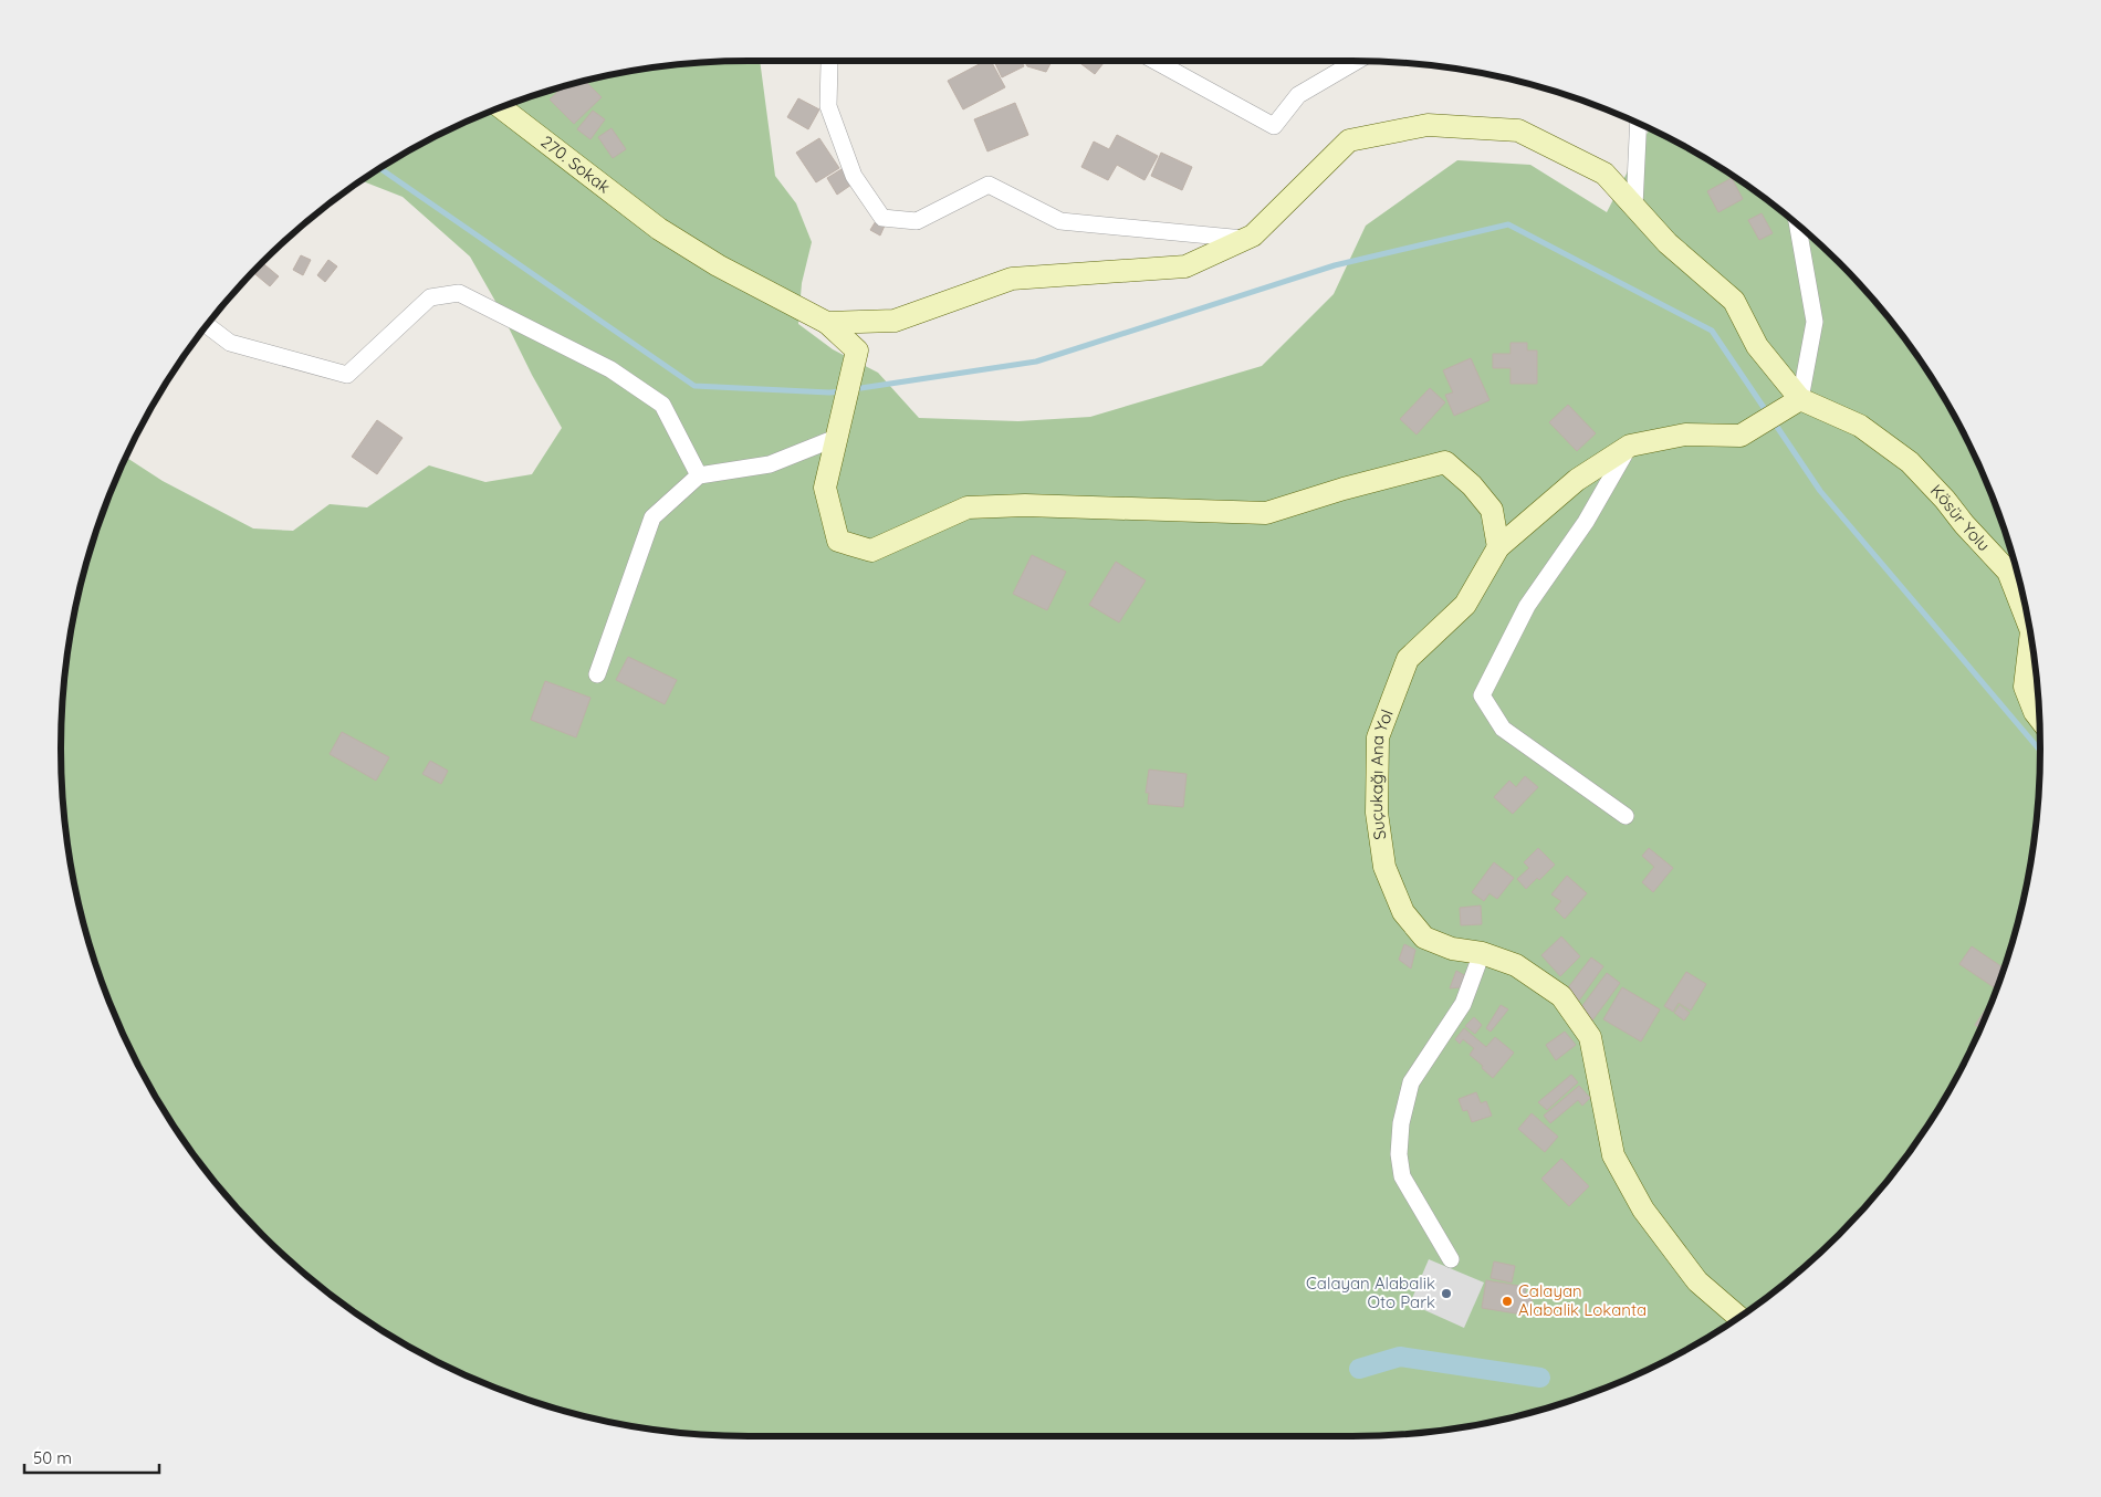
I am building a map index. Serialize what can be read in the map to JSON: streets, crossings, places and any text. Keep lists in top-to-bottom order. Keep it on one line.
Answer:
{"streets":{"street":["270. Sokak","Kösür Yolu","Suçukağı Ana Yol"]},"crossings":[["Kösür Yolu","Suçukağı Ana Yol"]],"places":["Calayan Alabalik Oto Park","Calayan Alabalik Lokanta"],"scale_bar":"50 m"}
